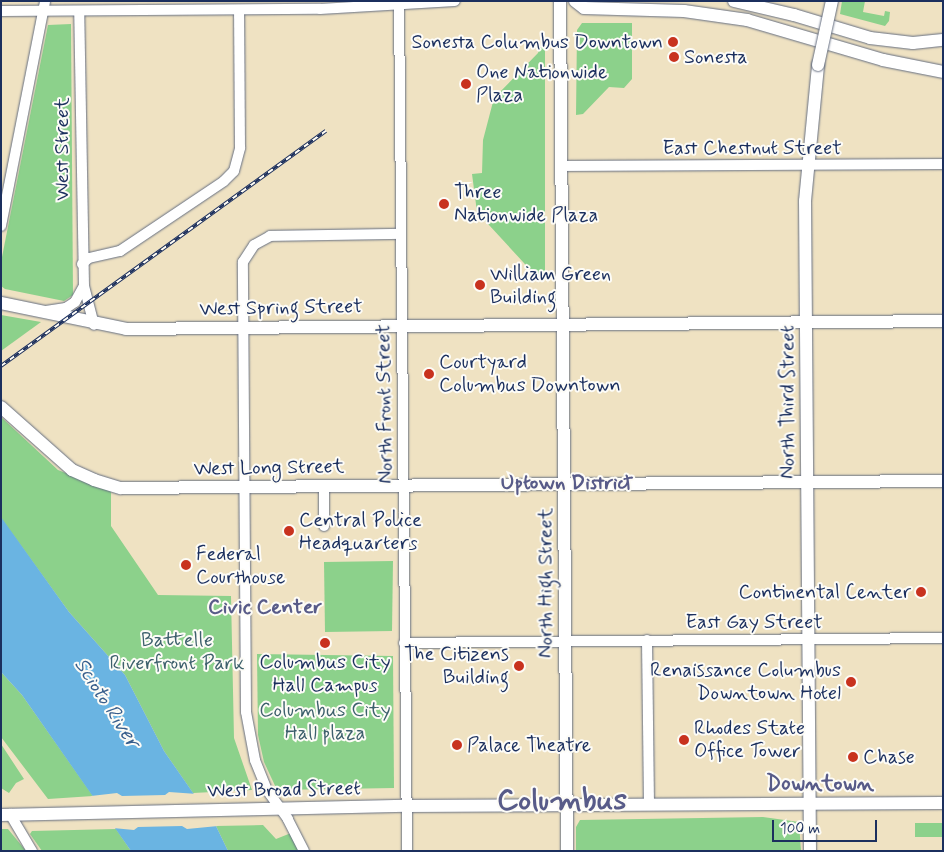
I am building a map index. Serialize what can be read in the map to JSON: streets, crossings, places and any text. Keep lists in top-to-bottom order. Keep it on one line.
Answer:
{"streets":{"main road":["West Spring Street","North Third Street","West Long Street","North High Street","West Broad Street"],"street":["East Chestnut Street","West Street","North Front Street","East Gay Street"]},"crossings":[["East Chestnut Street","North Third Street"],["East Chestnut Street","North High Street"],["West Street","West Spring Street"],["West Spring Street","North Third Street"],["West Spring Street","North Front Street"],["West Spring Street","North High Street"],["North Third Street","West Long Street"],["North Third Street","East Gay Street"],["North Third Street","West Broad Street"],["North Front Street","West Long Street"],["North Front Street","East Gay Street"],["North Front Street","West Broad Street"],["West Long Street","North High Street"],["North High Street","East Gay Street"],["North High Street","West Broad Street"]],"districts":["Uptown District","Civic Center","Downtown","Columbus"],"water":["Scioto River"],"parks":["Battelle Riverfront Park","Columbus City Hall plaza"],"places":["Sonesta Columbus Downtown","Sonesta","One Nationwide Plaza","Three Nationwide Plaza","William Green Building","Courtyard Columbus Downtown","Central Police Headquarters","Federal Courthouse","Continental Center","Columbus City Hall Campus","The Citizens Building","Renaissance Columbus Downtown Hotel","Rhodes State Office Tower","Palace Theatre","Chase"],"scale_bar":"100 m"}
